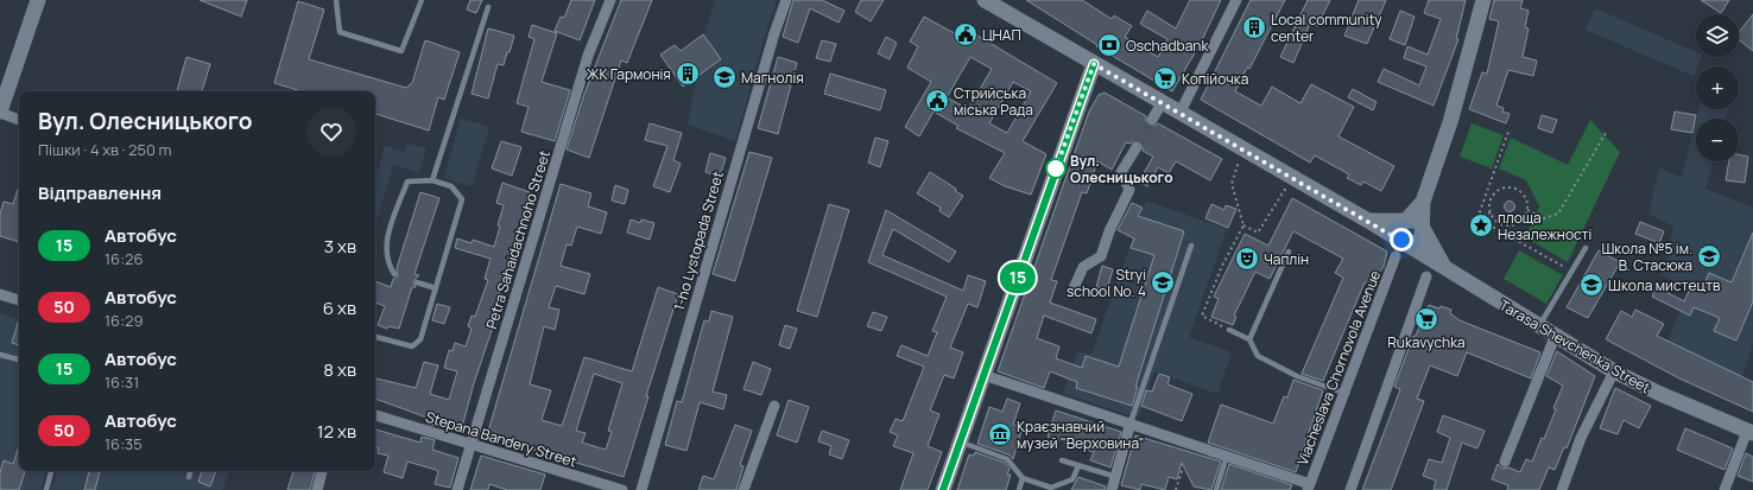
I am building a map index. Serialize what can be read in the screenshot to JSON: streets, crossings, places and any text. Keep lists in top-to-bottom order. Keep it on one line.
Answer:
{"streets":{"main road":["Tarasa Shevchenka Street"],"street":["Petra Sahaidachnoho Street","1-ho Lystopada Street","Viacheslava Chornovola Avenue","Stepana Bandery Street"]},"crossings":[["Petra Sahaidachnoho Street","Stepana Bandery Street"]],"places":{"building":["Local community center","ЖК Гармонія"],"public building":["ЦНАП","Стрийська міська Рада"],"bank":["Oschadbank"],"school or university":["Магнолія","Школа №5 ім. В. Стасюка","Stryi school No. 4","Школа мистецтв"],"supermarket":["Копійочка","Rukavychka"],"other":["Вул. Олесницького"],"place":["площа Незалежності"],"theatre":["Чаплін"],"museum":["Краєзнавчий музей \"Верховина\""]},"lines":["bus line 15"],"page":{"on_map":"15","map_buttons":["+","−"],"heading":[["Вул. Олесницького","Пішки · 4 хв · 250 m"],"Відправлення"],"list":[{"mark":"15","name":"Автобус","note":"16:26","value":"3 хв"},{"mark":"50","name":"Автобус","note":"16:29","value":"6 хв"},{"mark":"15","name":"Автобус","note":"16:31","value":"8 хв"},{"mark":"50","name":"Автобус","note":"16:35","value":"12 хв"}]}}
